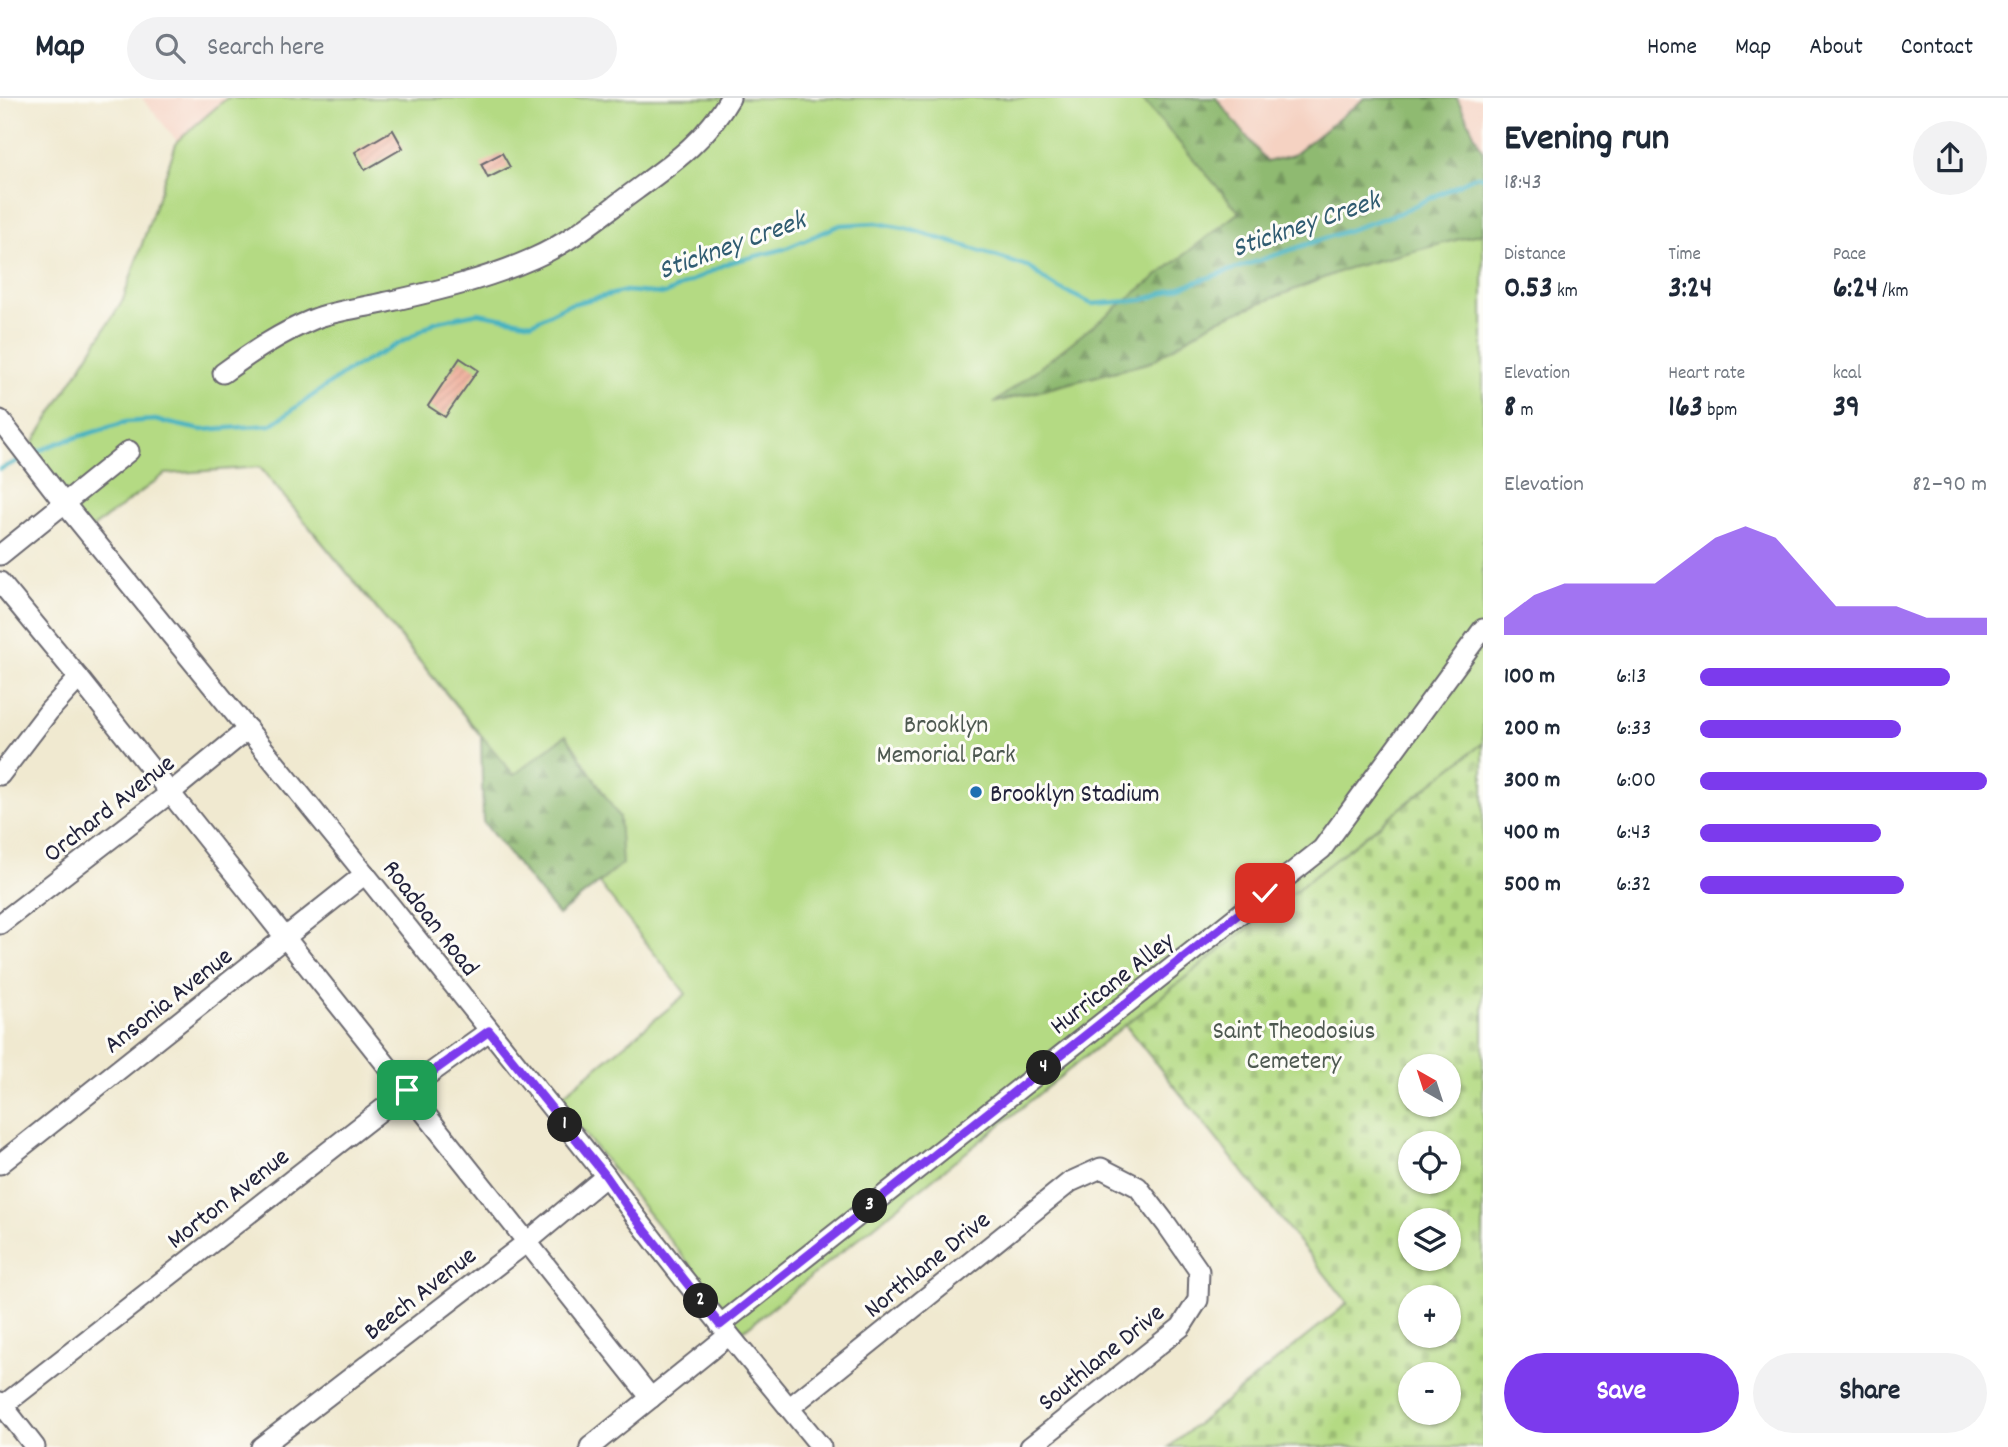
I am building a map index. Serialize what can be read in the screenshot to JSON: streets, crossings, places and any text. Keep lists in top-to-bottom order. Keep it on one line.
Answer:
{"streets":{"street":["Orchard Avenue","Roadoan Road","Hurricane Alley","Ansonia Avenue","Morton Avenue","Northlane Drive","Beech Avenue","Southlane Drive"]},"crossings":[["Orchard Avenue","Roadoan Road"],["Roadoan Road","Hurricane Alley"],["Roadoan Road","Ansonia Avenue"],["Roadoan Road","Morton Avenue"],["Roadoan Road","Northlane Drive"],["Roadoan Road","Beech Avenue"],["Northlane Drive","Southlane Drive"]],"water":["Stickney Creek"],"parks":["Brooklyn Memorial Park","Saint Theodosius Cemetery"],"places":["Brooklyn Stadium"],"north":"top left","page":{"header":"Map","search":"Search here","nav":["Home","Map","About","Contact"],"heading":["Evening run","18:43"],"stats":[["Distance","0.53 km"],["Time","3:24"],["Pace","6:24 /km"],["Elevation","8 m"],["Heart rate","163 bpm"],["kcal","39"]],"chart":["Elevation","82–90 m"],"list":[{"name":"100 m","note":"6:13"},{"name":"200 m","note":"6:33"},{"name":"300 m","note":"6:00"},{"name":"400 m","note":"6:43"},{"name":"500 m","note":"6:32"}],"pins":["4","1","3","2"],"map_buttons":["+","−"],"buttons":["Save","Share"]}}
